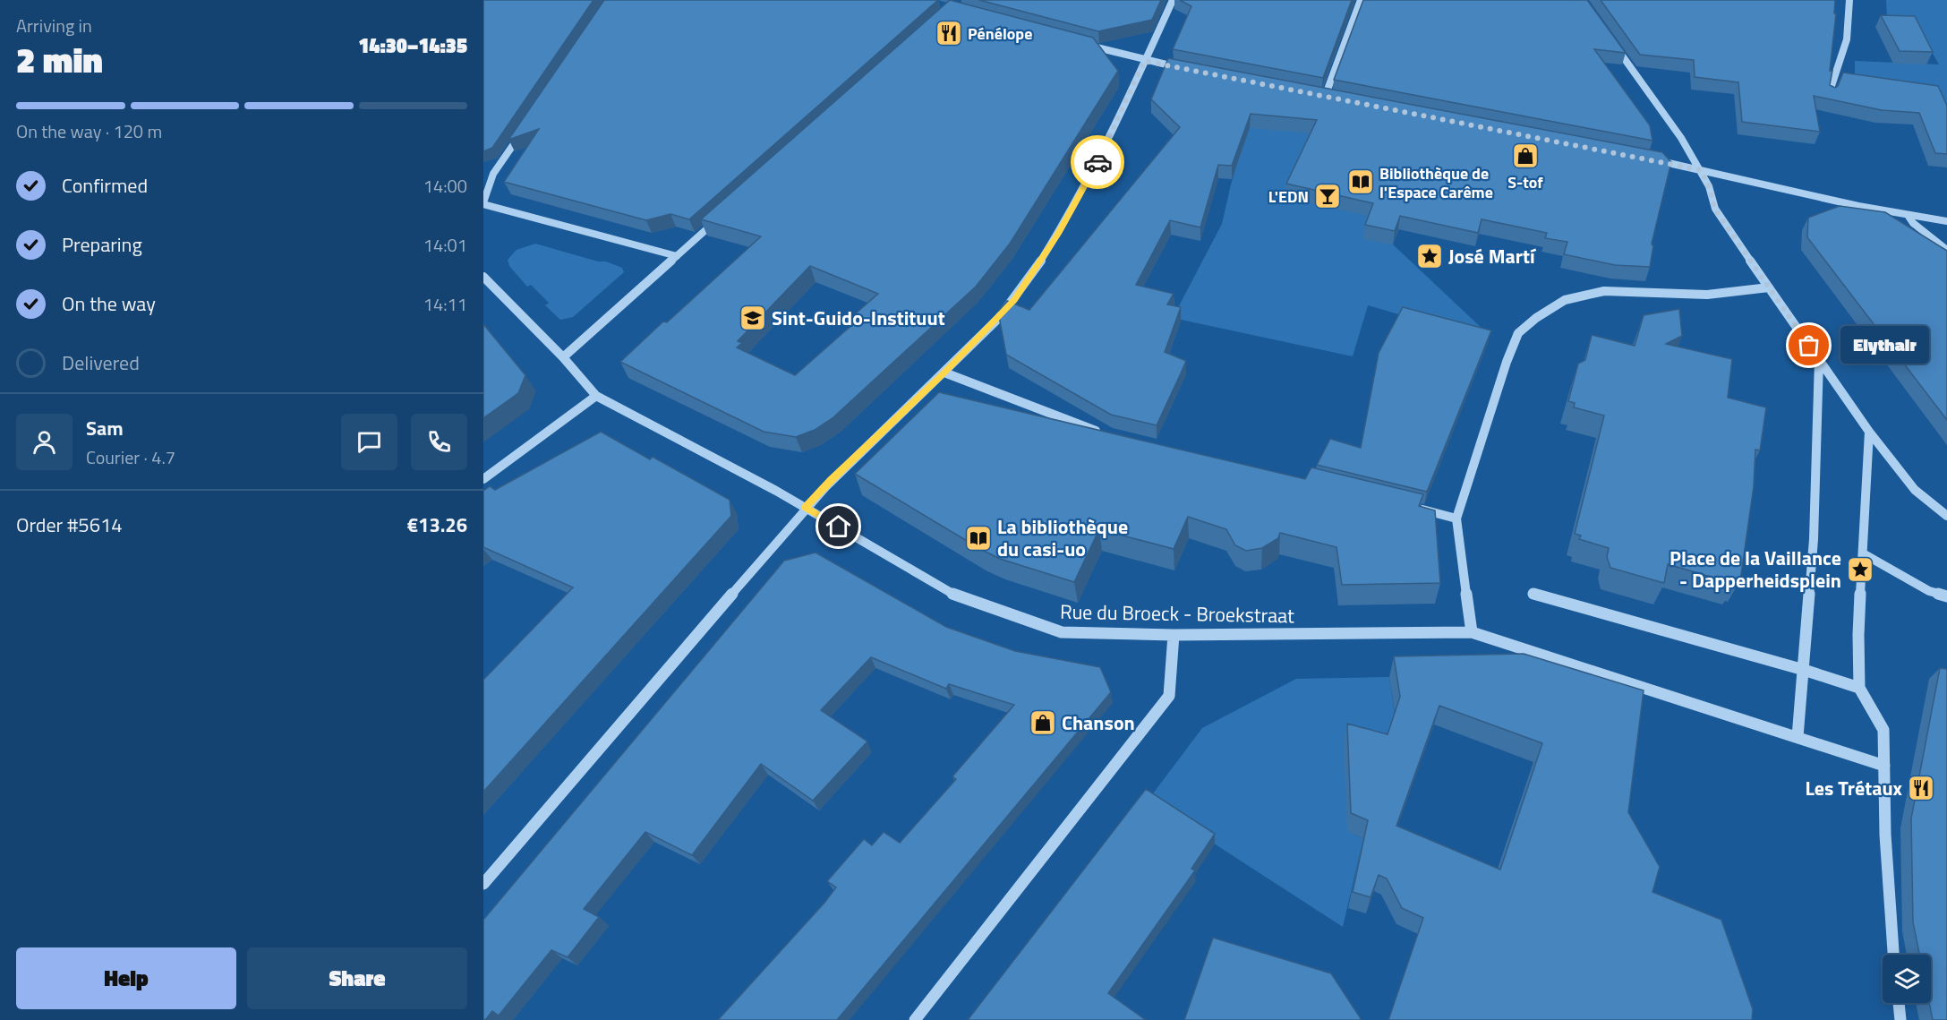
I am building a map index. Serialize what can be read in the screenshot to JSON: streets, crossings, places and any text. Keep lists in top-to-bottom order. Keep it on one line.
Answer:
{"streets":{"street":["Rue du Broeck - Broekstraat"]},"places":{"restaurant":["Pénélope","Les Trétaux"],"shop":["S-tof","Chanson"],"library":["Bibliothèque de l'Espace Carême","La bibliothèque du casi-uo"],"bar":["L'EDN"],"place":["José Martí","Place de la Vaillance - Dapperheidsplein"],"school or university":["Sint-Guido-Instituut"],"other":["Elythair"]},"page":{"heading":["2 min","Arriving in","14:30–14:35"],"panel":["Sam","Courier · 4.7","Order #5614","€13.26"],"bar":"On the way · 120 m","list":[["Confirmed","14:00"],["Preparing","14:01"],["On the way","14:11"],"Delivered"],"bubble":"Elythair","buttons":["Help","Share"]}}
